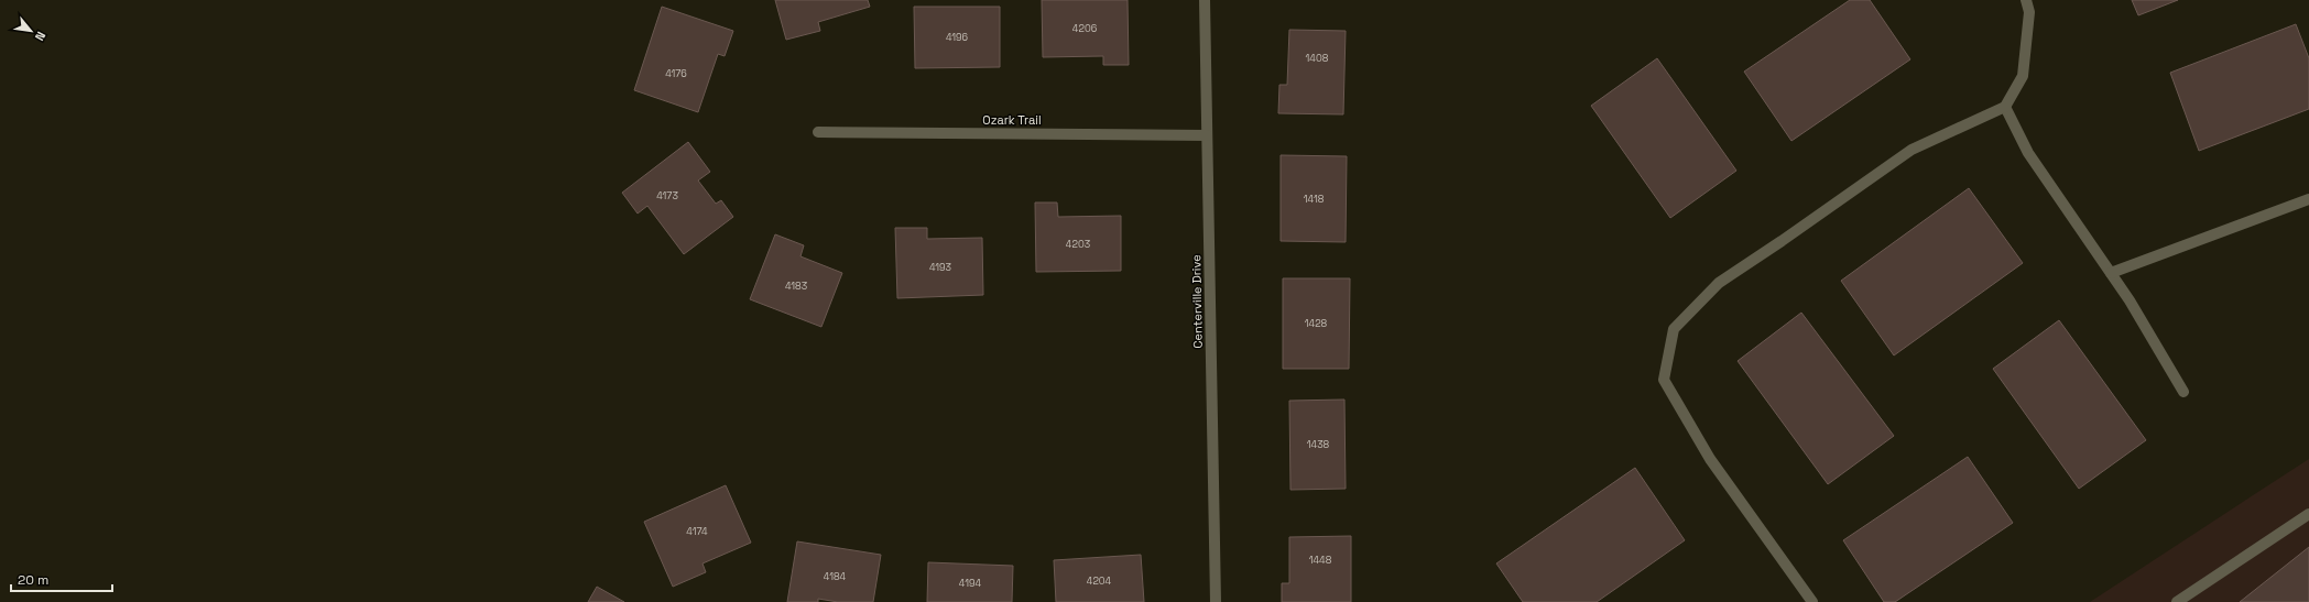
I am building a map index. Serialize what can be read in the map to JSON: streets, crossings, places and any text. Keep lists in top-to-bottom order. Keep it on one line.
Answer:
{"streets":{"street":["Ozark Trail","Centerville Drive"]},"crossings":[["Ozark Trail","Centerville Drive"]],"house_numbers":["4206","4196","1408","4176","4173","1418","4203","4193","4183","1428","1438","4174","1448","4184","4204","4194"],"scale_bar":"20 m","north":"bottom right"}
